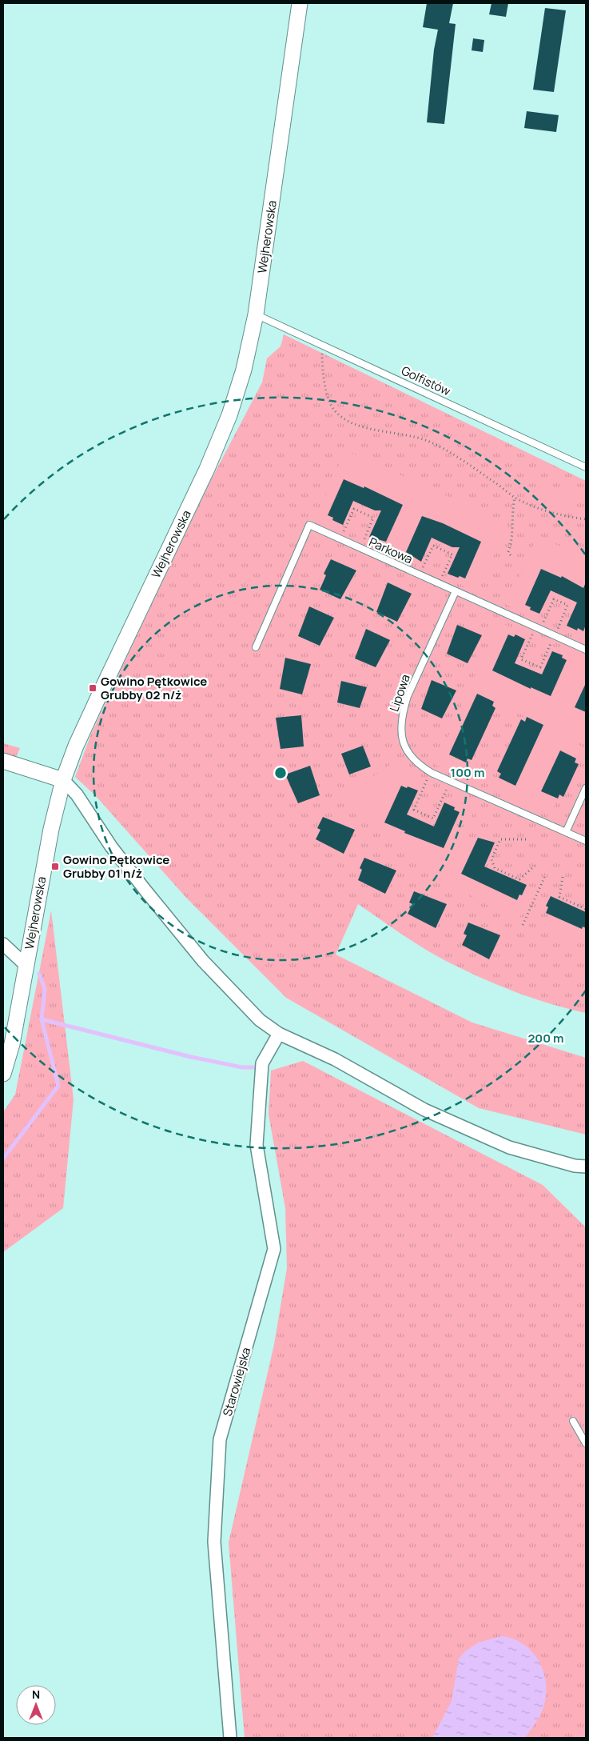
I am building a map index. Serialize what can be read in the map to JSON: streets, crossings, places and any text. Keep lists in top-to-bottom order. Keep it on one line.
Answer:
{"streets":{"street":["Wejherowska","Starowiejska"],"lane":["Golfistów","Parkowa","Lipowa"]},"crossings":[["Wejherowska","Golfistów"],["Parkowa","Lipowa"]],"places":{"transit":["Gowino Pętkowice Grubby 02 n/ż","Gowino Pętkowice Grubby 01 n/ż"]},"north":"top","rings":["100 m","200 m"]}
